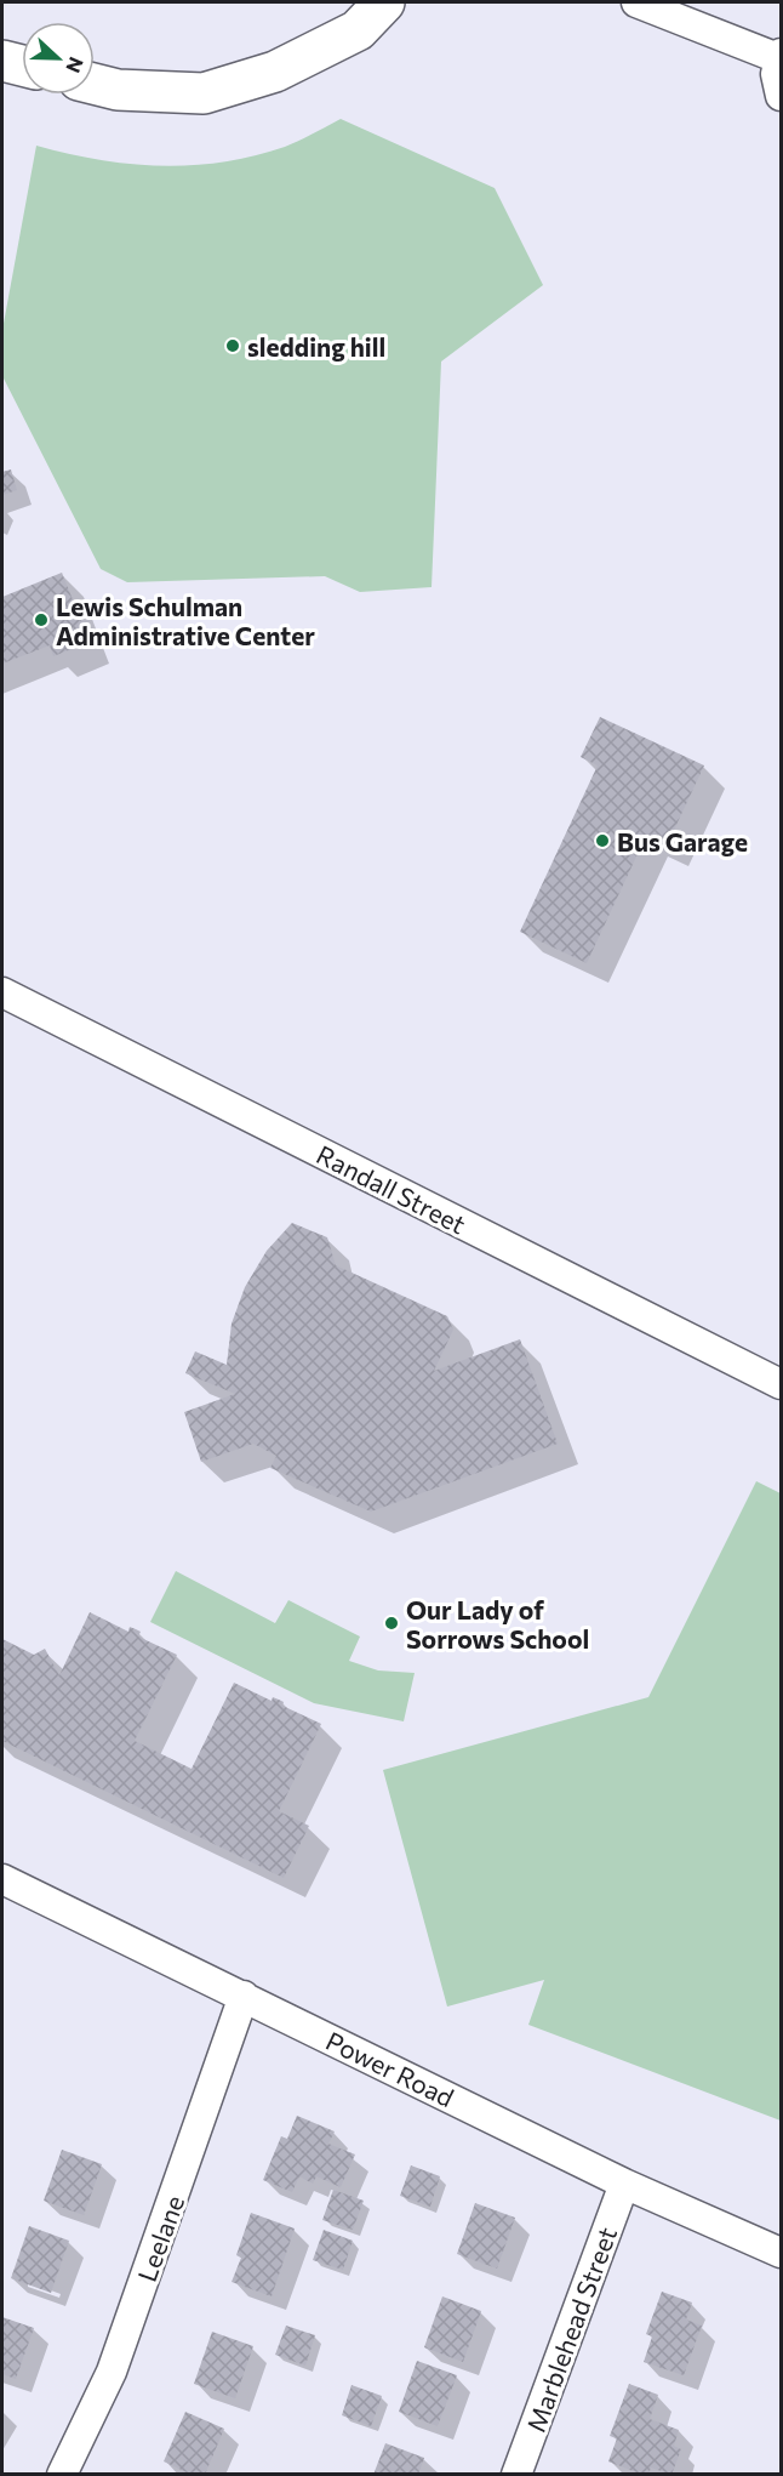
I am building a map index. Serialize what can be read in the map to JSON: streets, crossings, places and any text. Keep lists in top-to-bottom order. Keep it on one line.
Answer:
{"streets":{"street":["Randall Street","Power Road","Leelane","Marblehead Street"]},"crossings":[["Power Road","Leelane"],["Power Road","Marblehead Street"]],"places":["sledding hill","Lewis Schulman Administrative Center","Bus Garage","Our Lady of Sorrows School"],"north":"right"}
